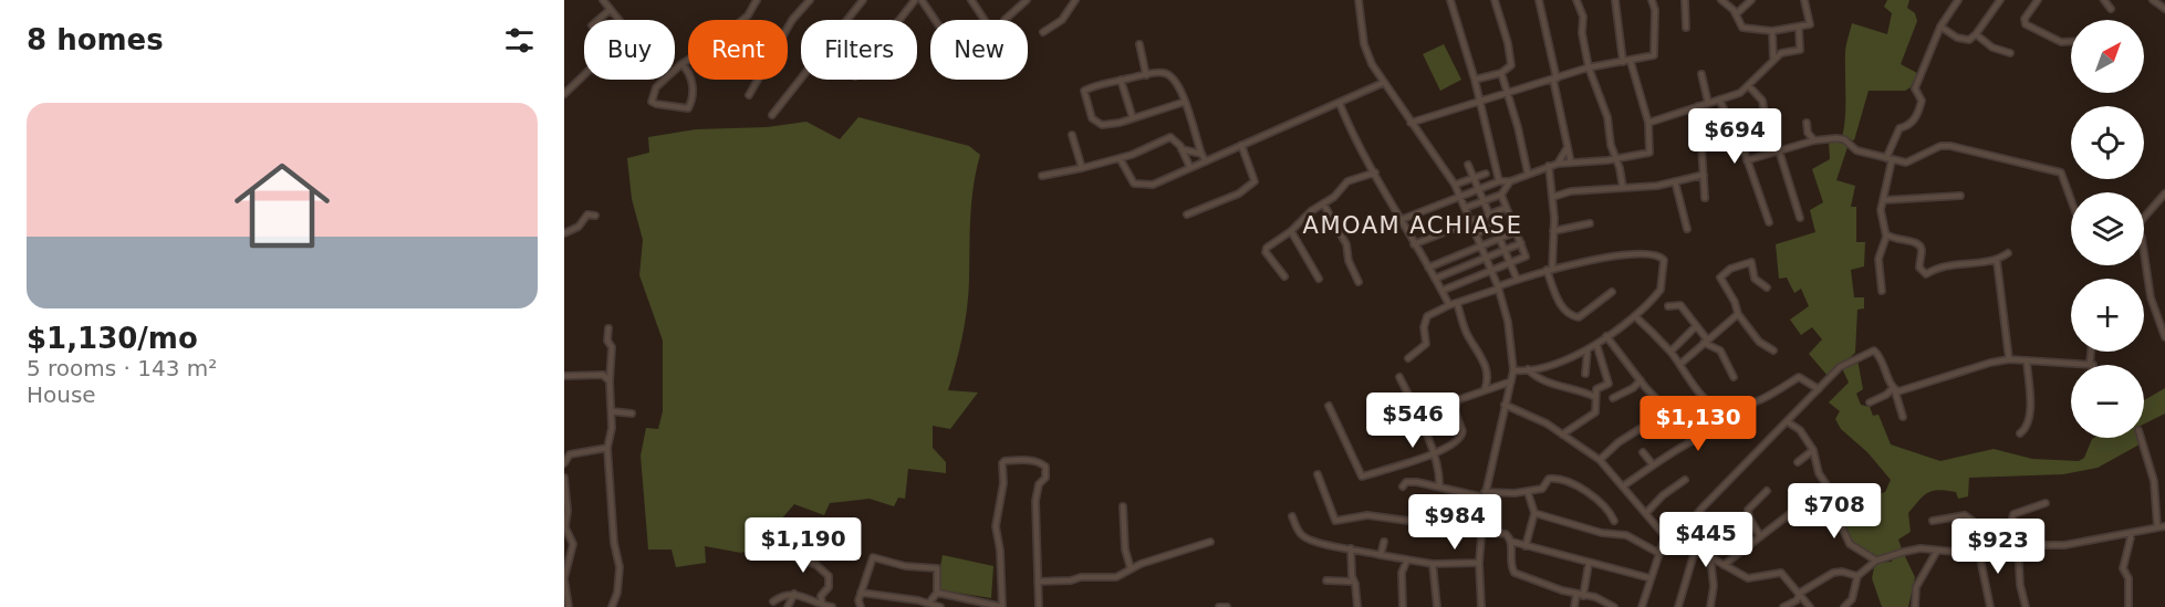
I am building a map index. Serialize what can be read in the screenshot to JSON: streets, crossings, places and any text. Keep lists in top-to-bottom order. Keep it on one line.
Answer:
{"districts":["AMOAM ACHIASE"],"north":"top right","page":{"heading":"8 homes","map_buttons":["+","−"],"chip":["Buy","Rent","Filters","New"],"list":[{"name":"$1,130/mo","note":"5 rooms · 143 m² · House"}],"price":["$694","$546","$1,130","$708","$984","$445","$1,190","$923"]}}
